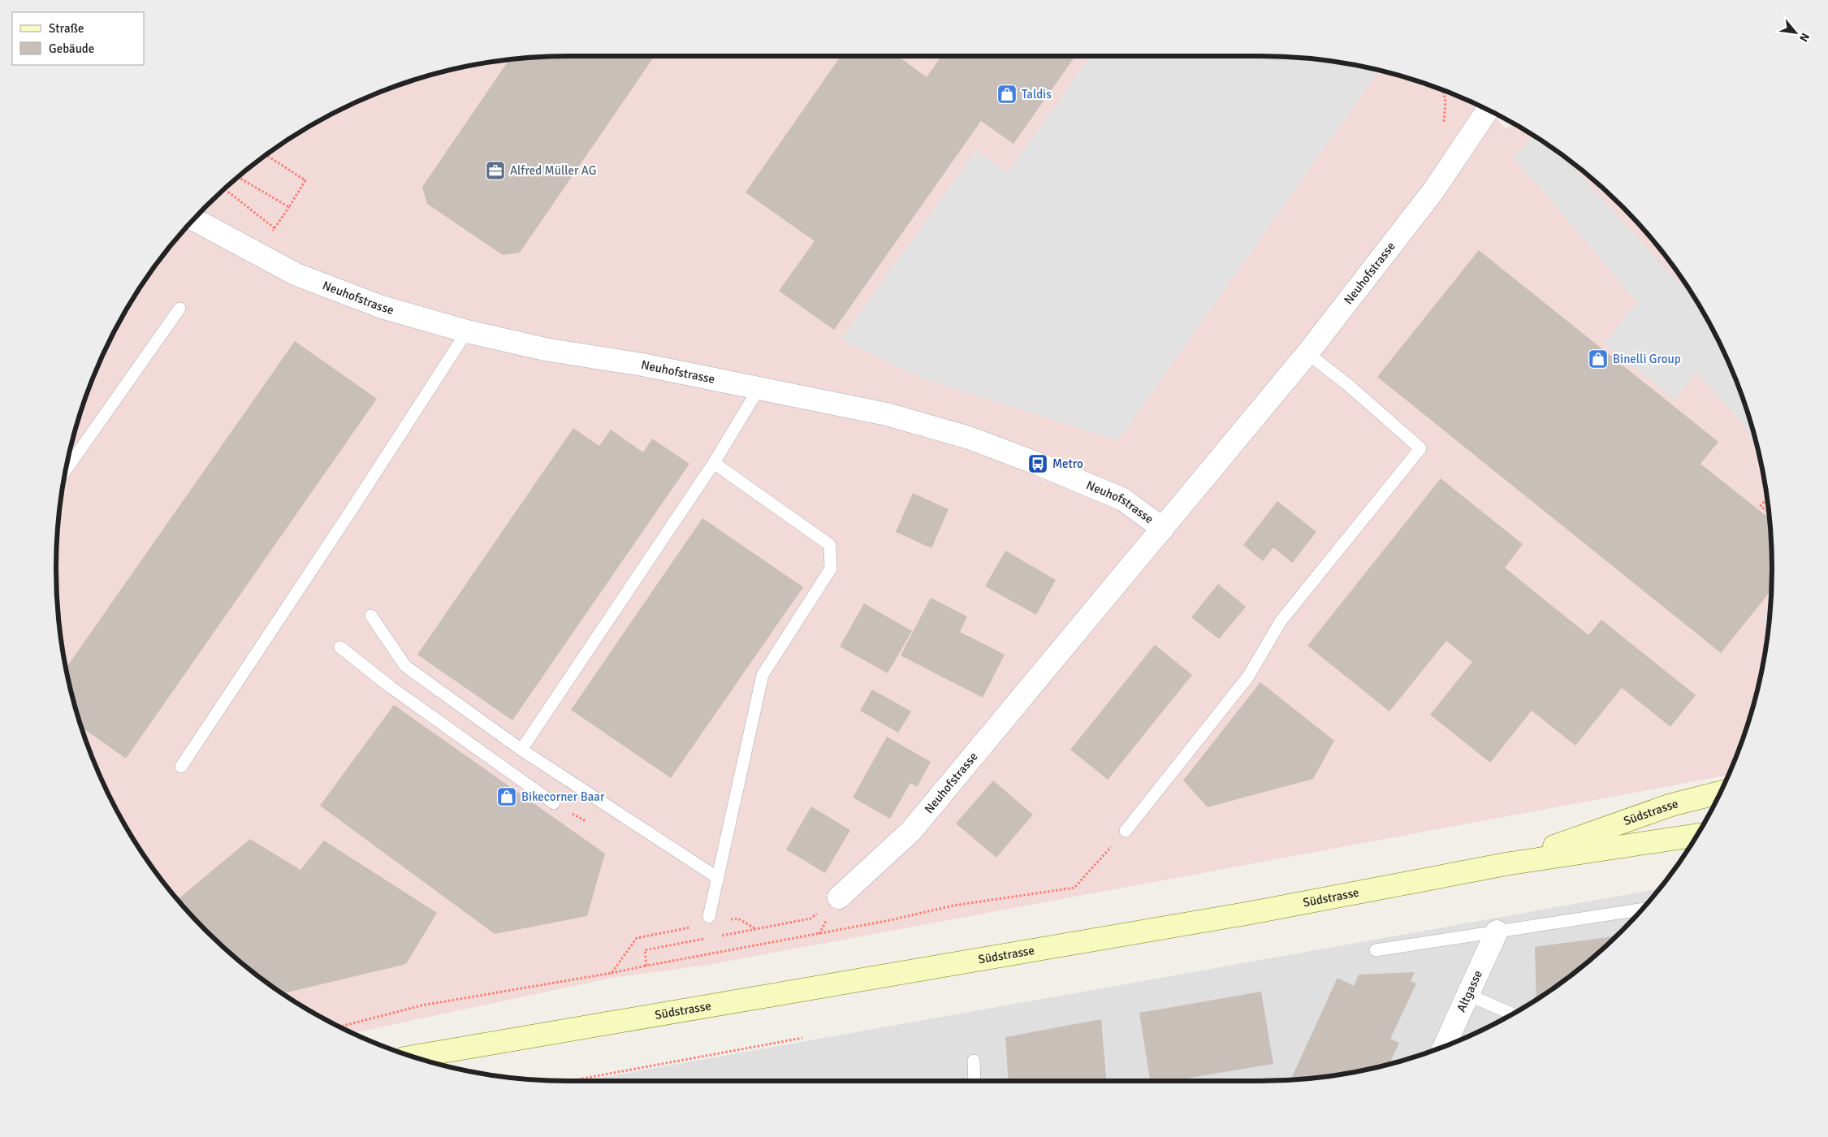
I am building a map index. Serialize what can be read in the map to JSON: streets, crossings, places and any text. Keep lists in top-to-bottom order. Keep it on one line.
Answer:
{"streets":{"main road":["Südstrasse"],"street":["Neuhofstrasse","Altgasse"]},"places":{"shop":["Taldis","Binelli Group","Bikecorner Baar"],"office":["Alfred Müller AG"],"bus stop":["Metro"]},"legend":["Straße","Gebäude"],"north":"bottom right"}
